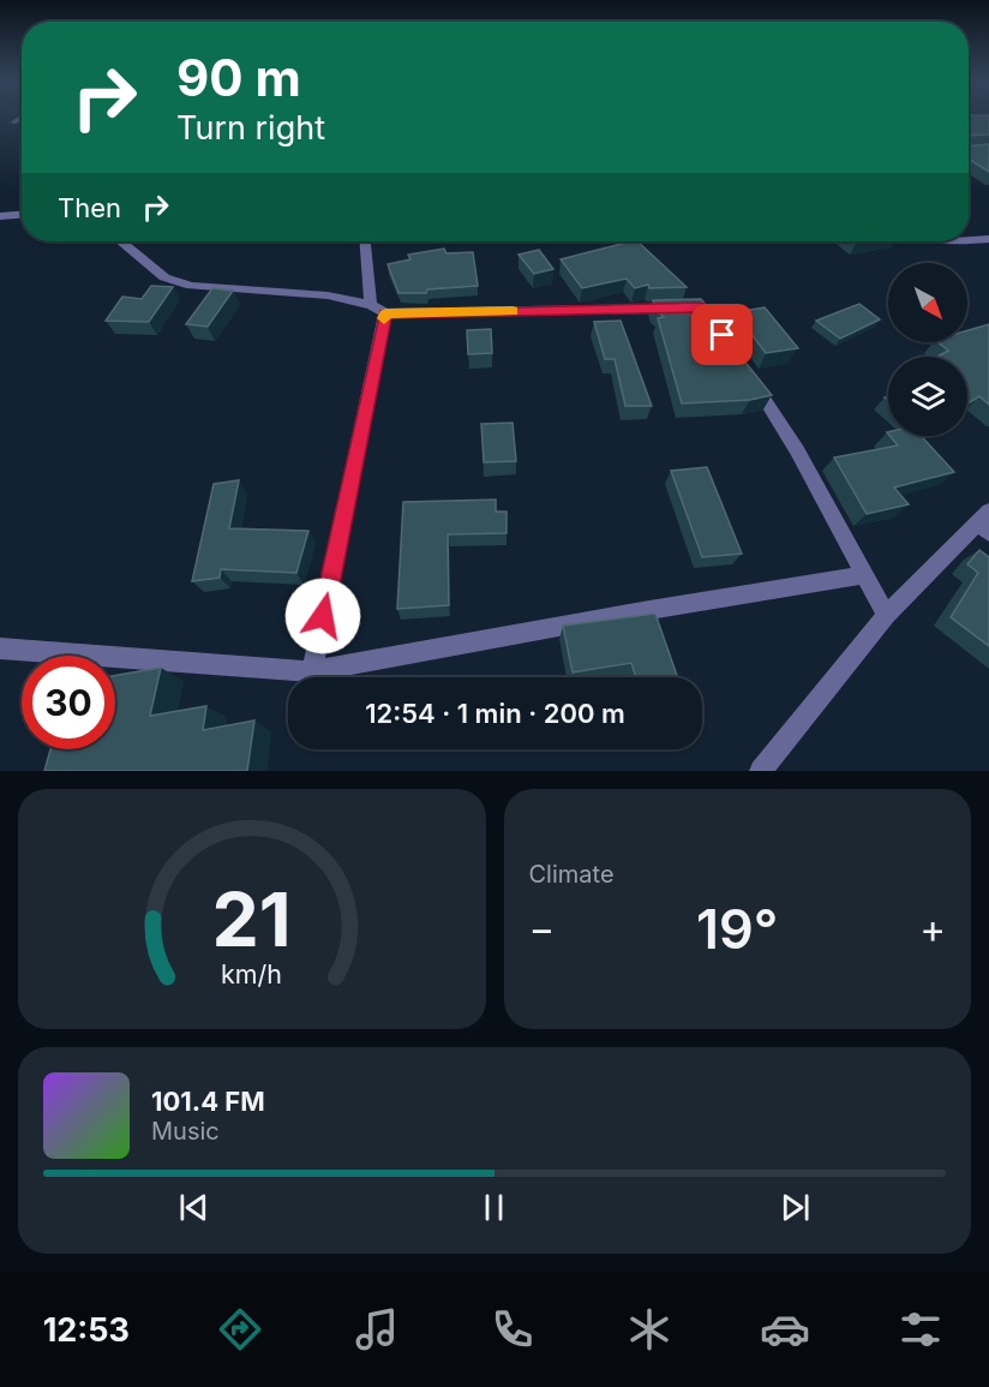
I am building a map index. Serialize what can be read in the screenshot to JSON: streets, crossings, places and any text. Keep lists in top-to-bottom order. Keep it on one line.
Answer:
{"north":"bottom right","page":{"turn":["90 m","Turn right"],"then":"Then","limit":"30","trip":"12:54 · 1 min · 200 m","tile":"Climate","heat":["−","19°","+"],"song":["101.4 FM","Music"],"tabs":"12:53","gauge":["21","km/h"]}}
